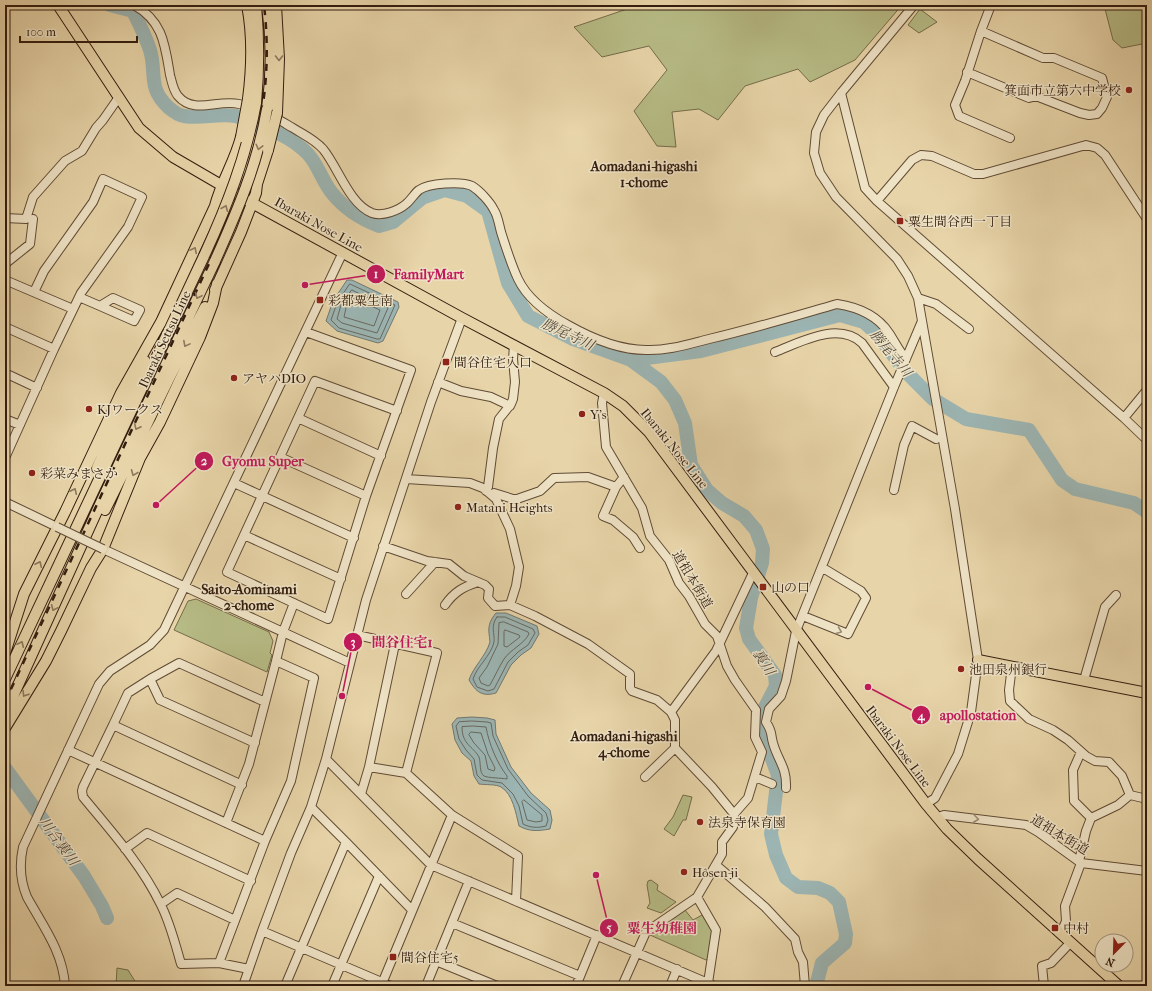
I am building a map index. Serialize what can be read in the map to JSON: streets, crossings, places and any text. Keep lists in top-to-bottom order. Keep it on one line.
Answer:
{"streets":{"main road":["Ibaraki Nose Line","Ibaraki Settsu Line"],"street":["道祖本街道"]},"crossings":[["Ibaraki Nose Line","道祖本街道"]],"districts":["Aomadani-higashi 1-chome","Saito-Aominami 2-chome","Aomadani-higashi 4-chome"],"water":["勝尾寺川","裏川","川合裏川"],"places":{"other":["箕面市立第六中学校","FamilyMart","アヤハDIO","KJワークス","Y's","彩菜みまさか","Gyomu Super","Matani Heights","池田泉州銀行","apollostation","間谷住宅1","法泉寺保育園","Hôsen-ji","粟生幼稚園"],"transit":["粟生間谷西一丁目","彩都粟生南","間谷住宅入口","山の口","中村","間谷住宅5"]},"scale_bar":"100 m","north":"bottom left"}
